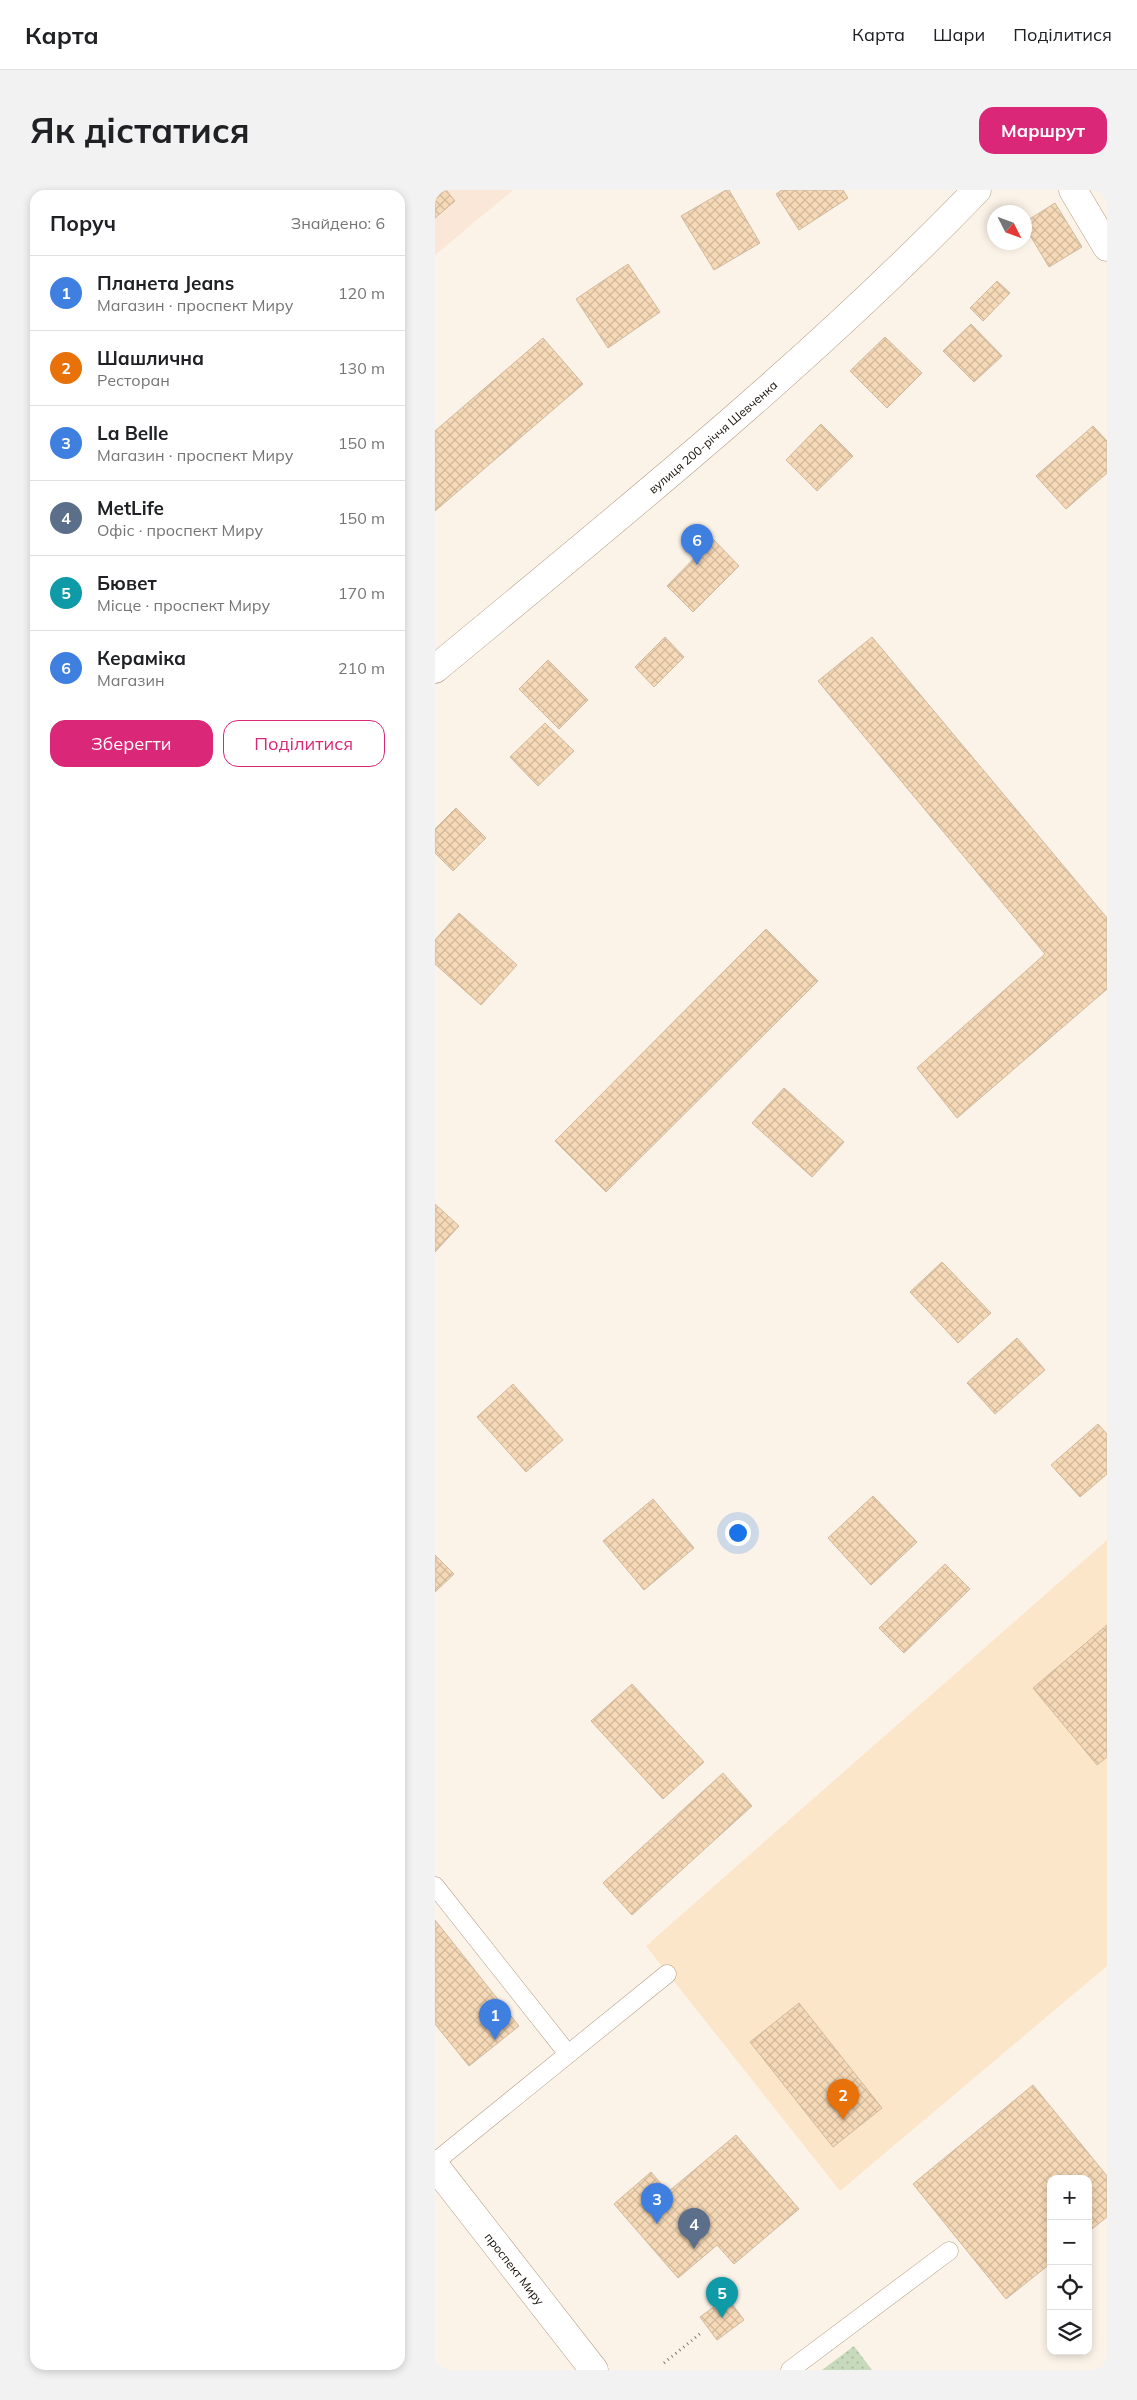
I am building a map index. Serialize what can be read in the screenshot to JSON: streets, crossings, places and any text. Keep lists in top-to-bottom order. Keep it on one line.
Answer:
{"streets":{"street":["вулиця 200-річчя Шевченка","проспект Миру"]},"north":"bottom right","page":{"header":"Карта","nav":["Карта","Шари","Поділитися"],"buttons":["Маршрут",["Зберегти","Поділитися"]],"title":"Як дістатися","heading":["Поруч","Знайдено: 6"],"list":[{"mark":"1","name":"Планета Jeans","note":"Магазин · проспект Миру","value":"120 m"},{"mark":"2","name":"Шашлична","note":"Ресторан","value":"130 m"},{"mark":"3","name":"La Belle","note":"Магазин · проспект Миру","value":"150 m"},{"mark":"4","name":"MetLife","note":"Офіс · проспект Миру","value":"150 m"},{"mark":"5","name":"Бювет","note":"Місце · проспект Миру","value":"170 m"},{"mark":"6","name":"Кераміка","note":"Магазин","value":"210 m"}],"pins":["6","1","2","3","4","5"],"map_buttons":["+","−"]}}
